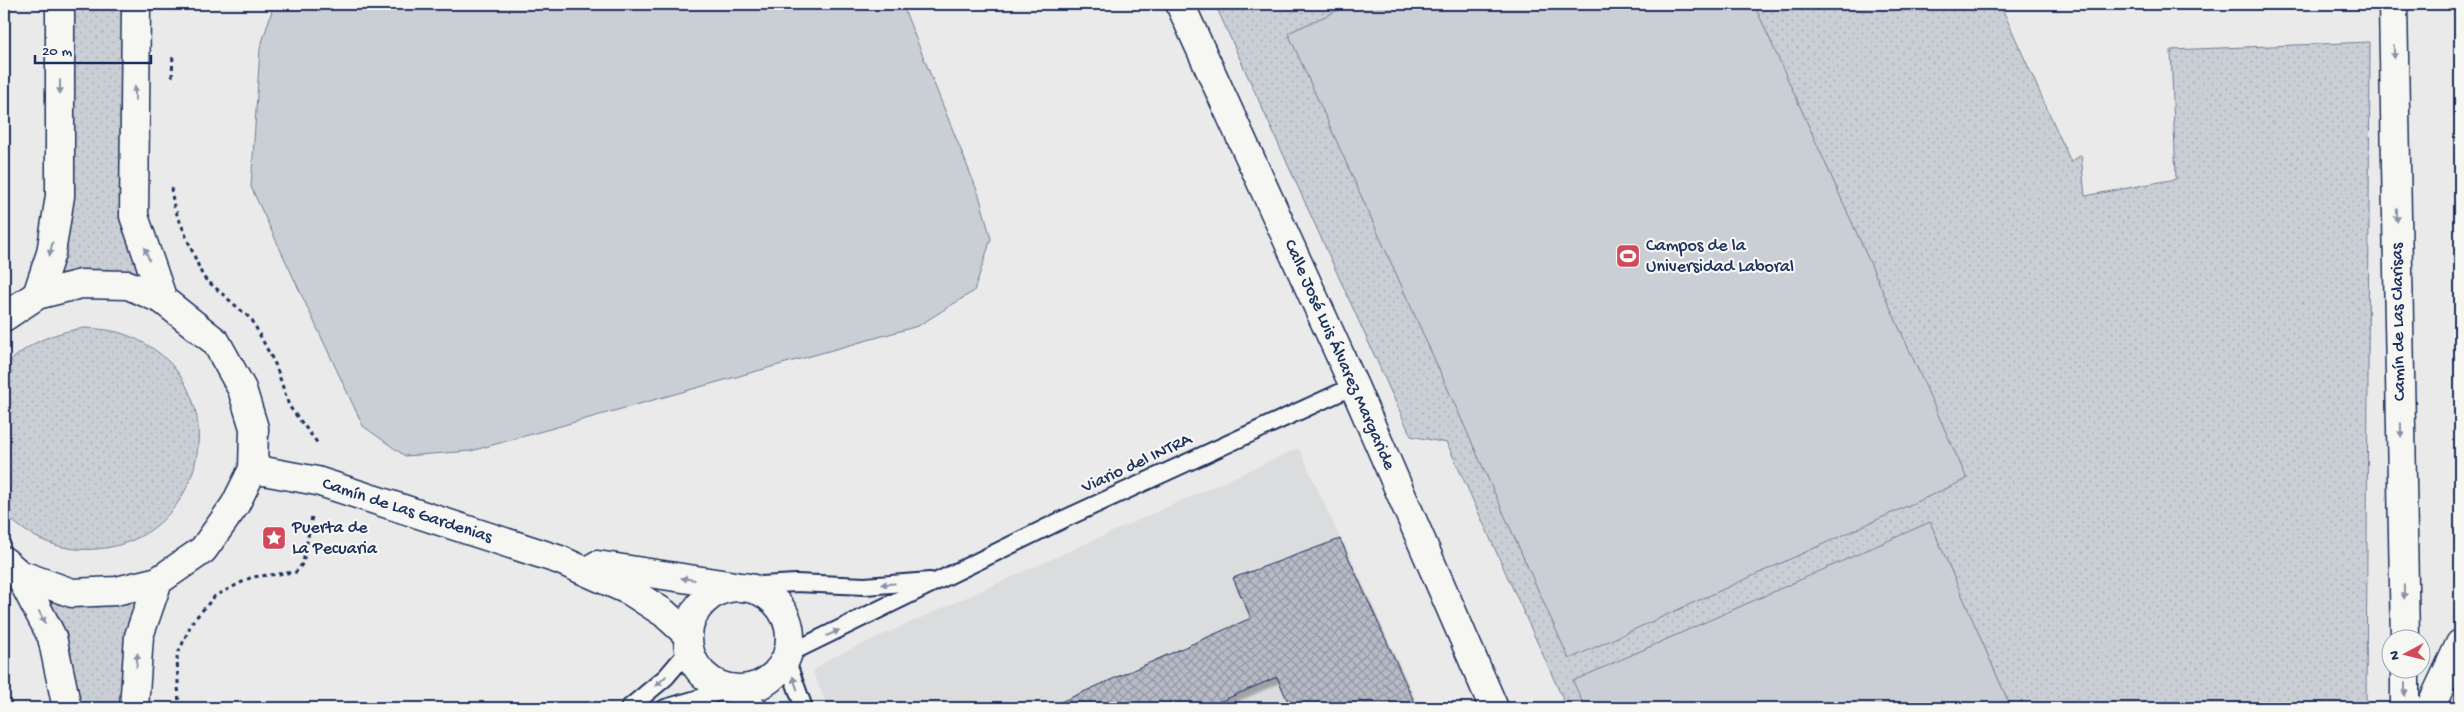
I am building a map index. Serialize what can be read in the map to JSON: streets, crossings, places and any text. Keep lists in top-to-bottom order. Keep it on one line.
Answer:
{"streets":{"main road":["Camín de Las Clarisas","Calle José Luis Álvarez Margaride","Camín de Las Gardenias"],"lane":["Viario del INTRA"]},"crossings":[["Calle José Luis Álvarez Margaride","Viario del INTRA"],["Viario del INTRA","Camín de Las Gardenias"]],"one_way":["Camín de Las Clarisas"],"places":{"sports":["Campos de la Universidad Laboral"],"place":["Puerta de La Pecuaria"]},"scale_bar":"20 m","north":"left"}
